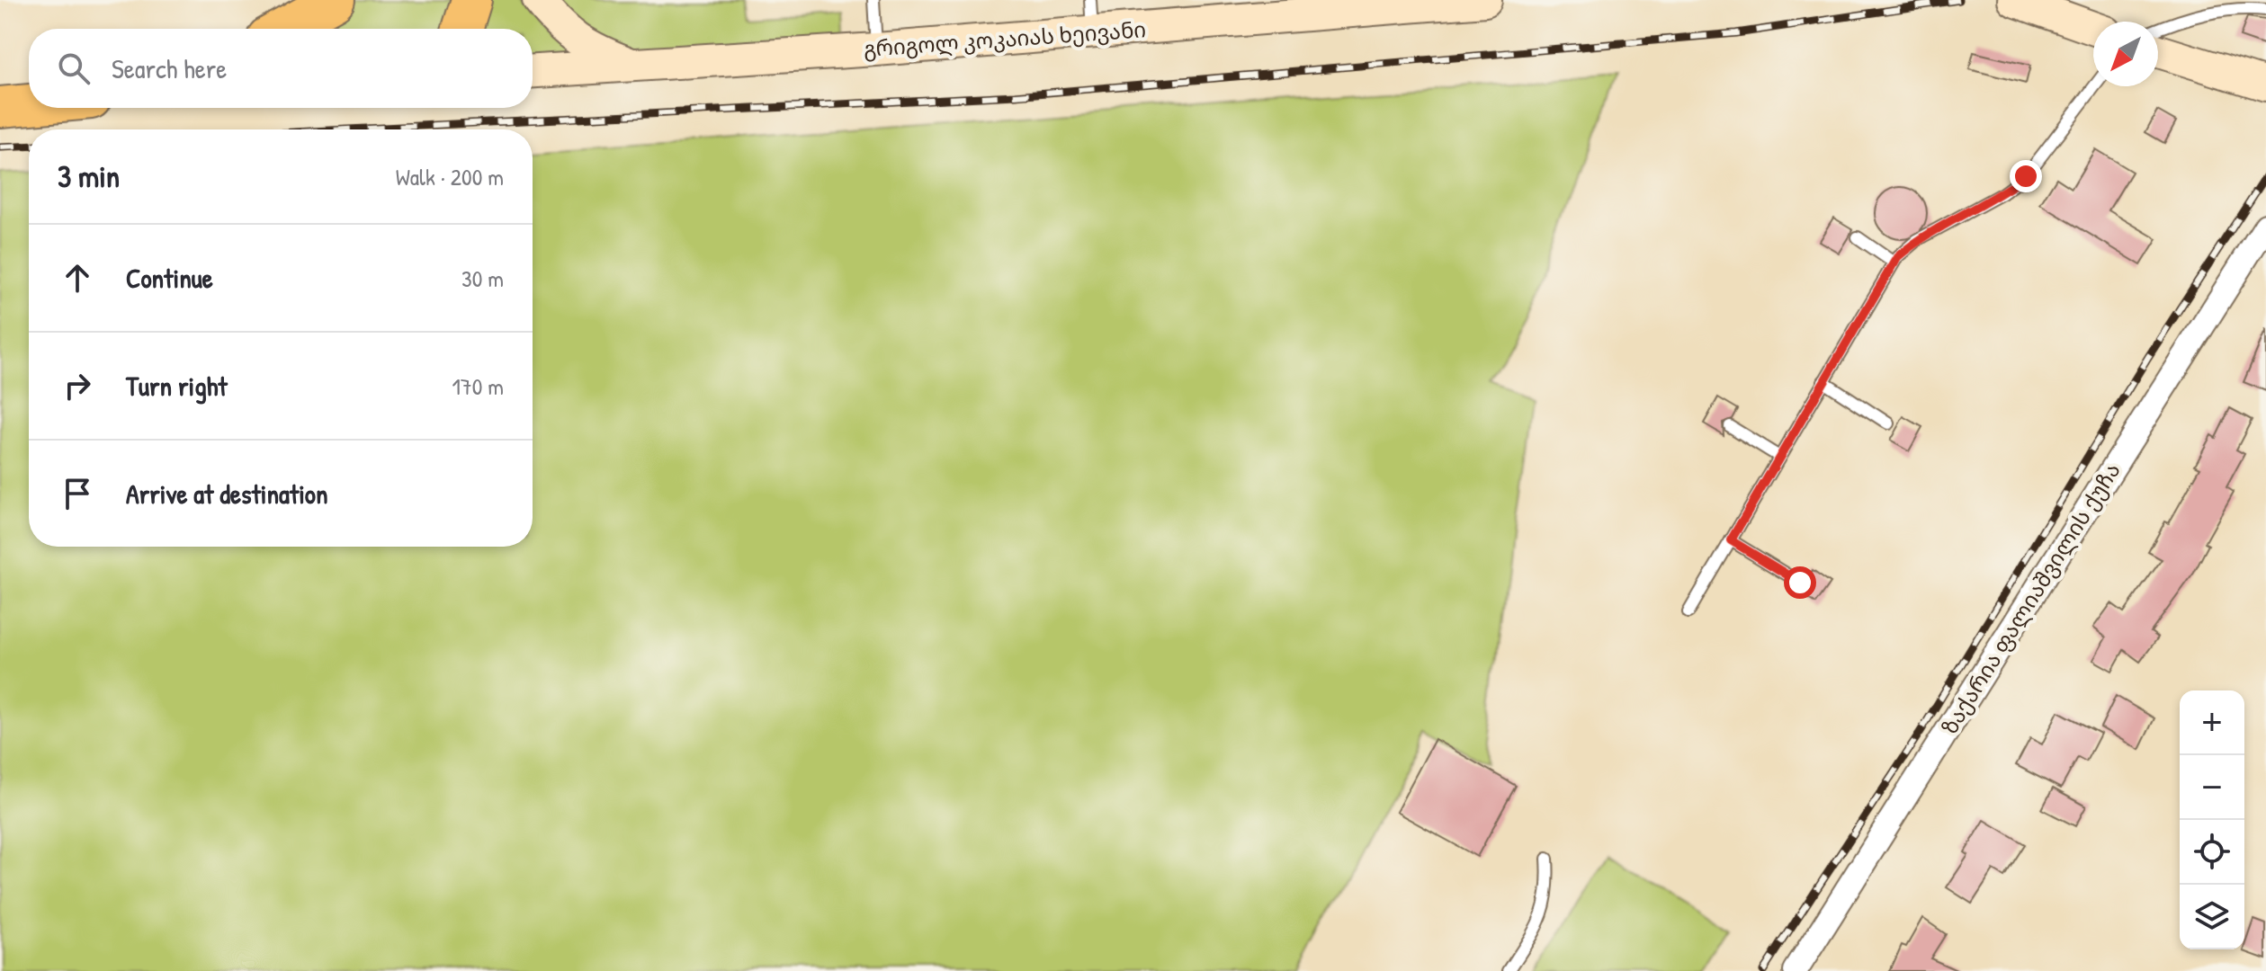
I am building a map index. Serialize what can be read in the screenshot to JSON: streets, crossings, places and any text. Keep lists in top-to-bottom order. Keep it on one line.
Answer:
{"streets":{"main road":["გრიგოლ კოკაიას ხეივანი"],"street":["ზაქარია ფალიაშვილის ქუჩა"]},"north":"bottom left","page":{"search":"Search here","heading":["3 min","Walk · 200 m"],"list":[["Continue","30 m"],["Turn right","170 m"],"Arrive at destination"],"map_buttons":["+","−"]}}
